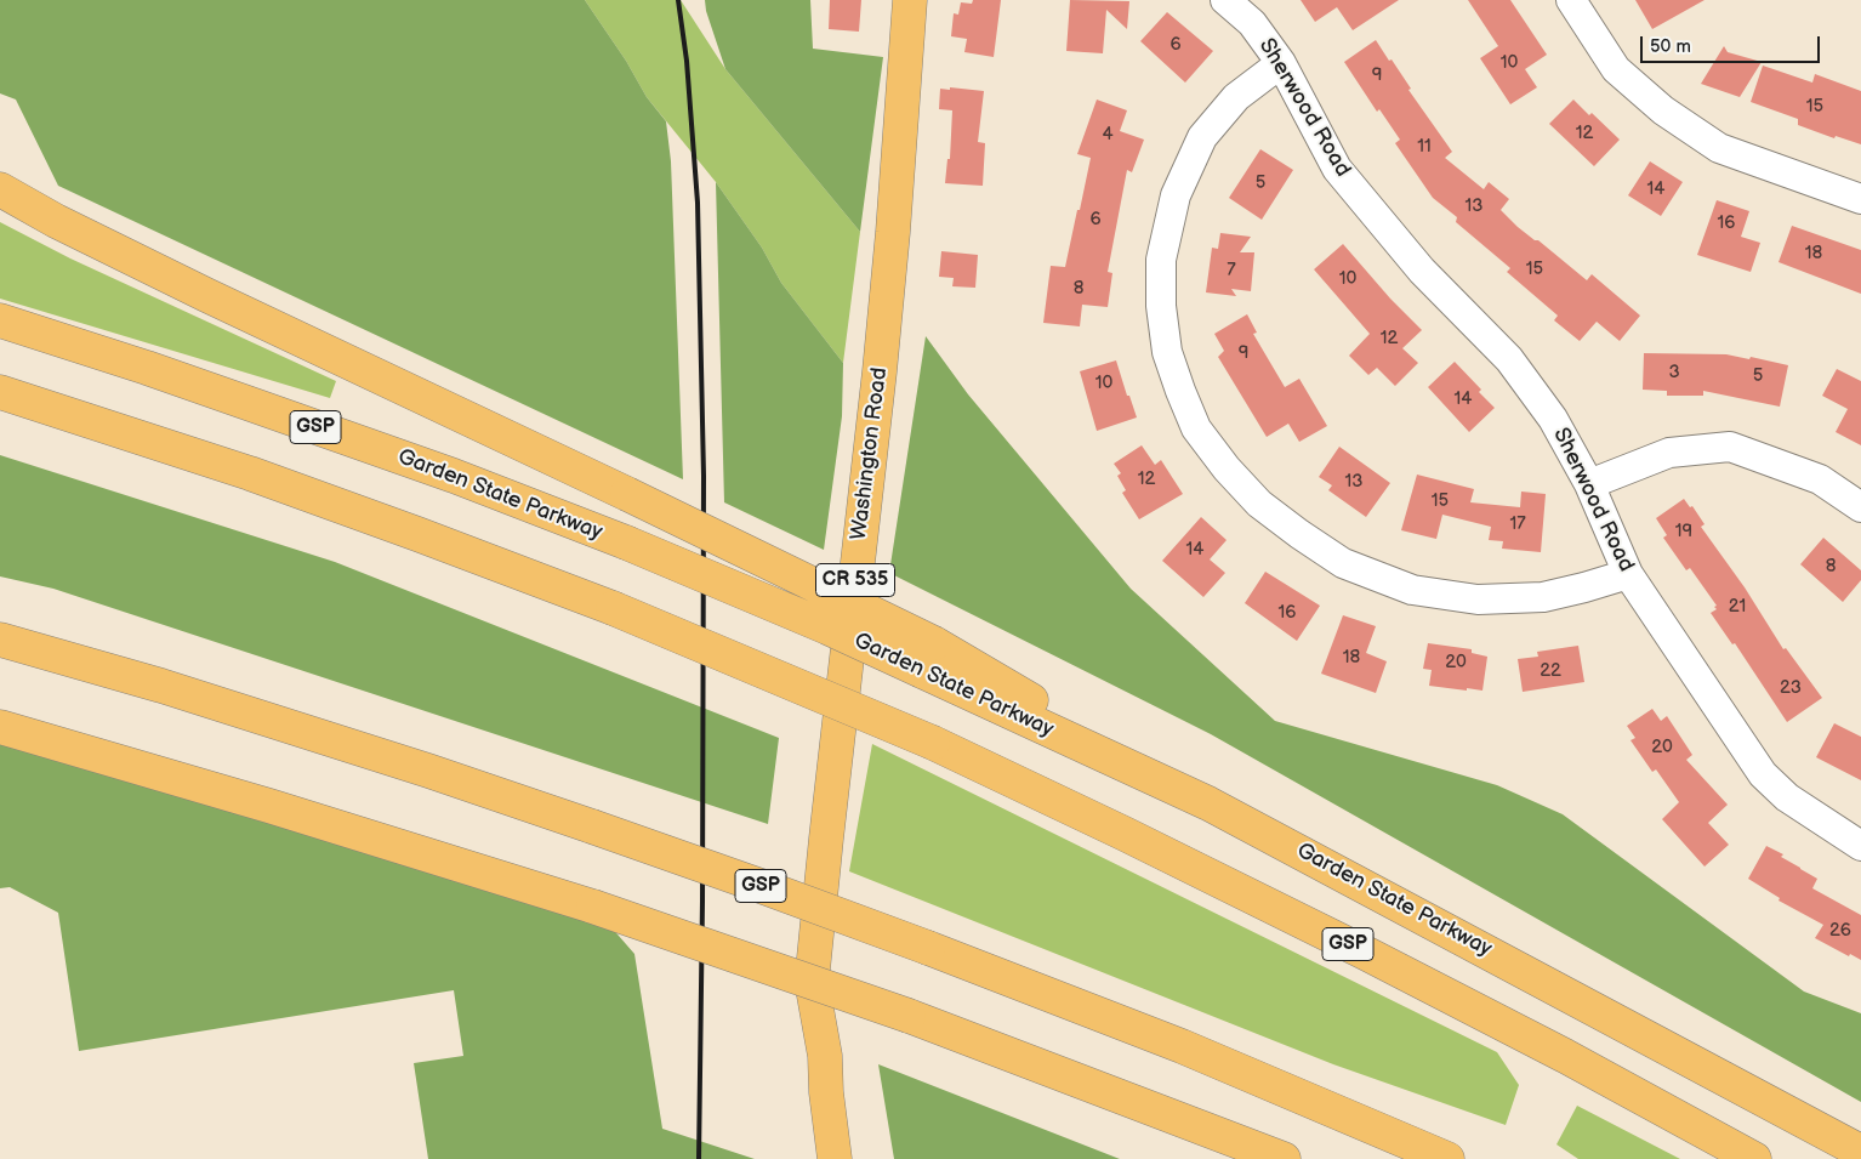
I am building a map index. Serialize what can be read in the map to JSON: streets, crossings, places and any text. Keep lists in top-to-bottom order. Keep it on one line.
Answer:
{"streets":{"main road":["GSP","Washington Road","Garden State Parkway","CR 535"],"street":["Sherwood Road"]},"house_numbers":["6","10","9","15","12","4","11","5","14","13","6","16","18","15","7","10","8","12","9","3","5","10","14","12","13","15","17","19","14","8","21","16","18","20","22","23","20","26"],"scale_bar":"50 m"}
